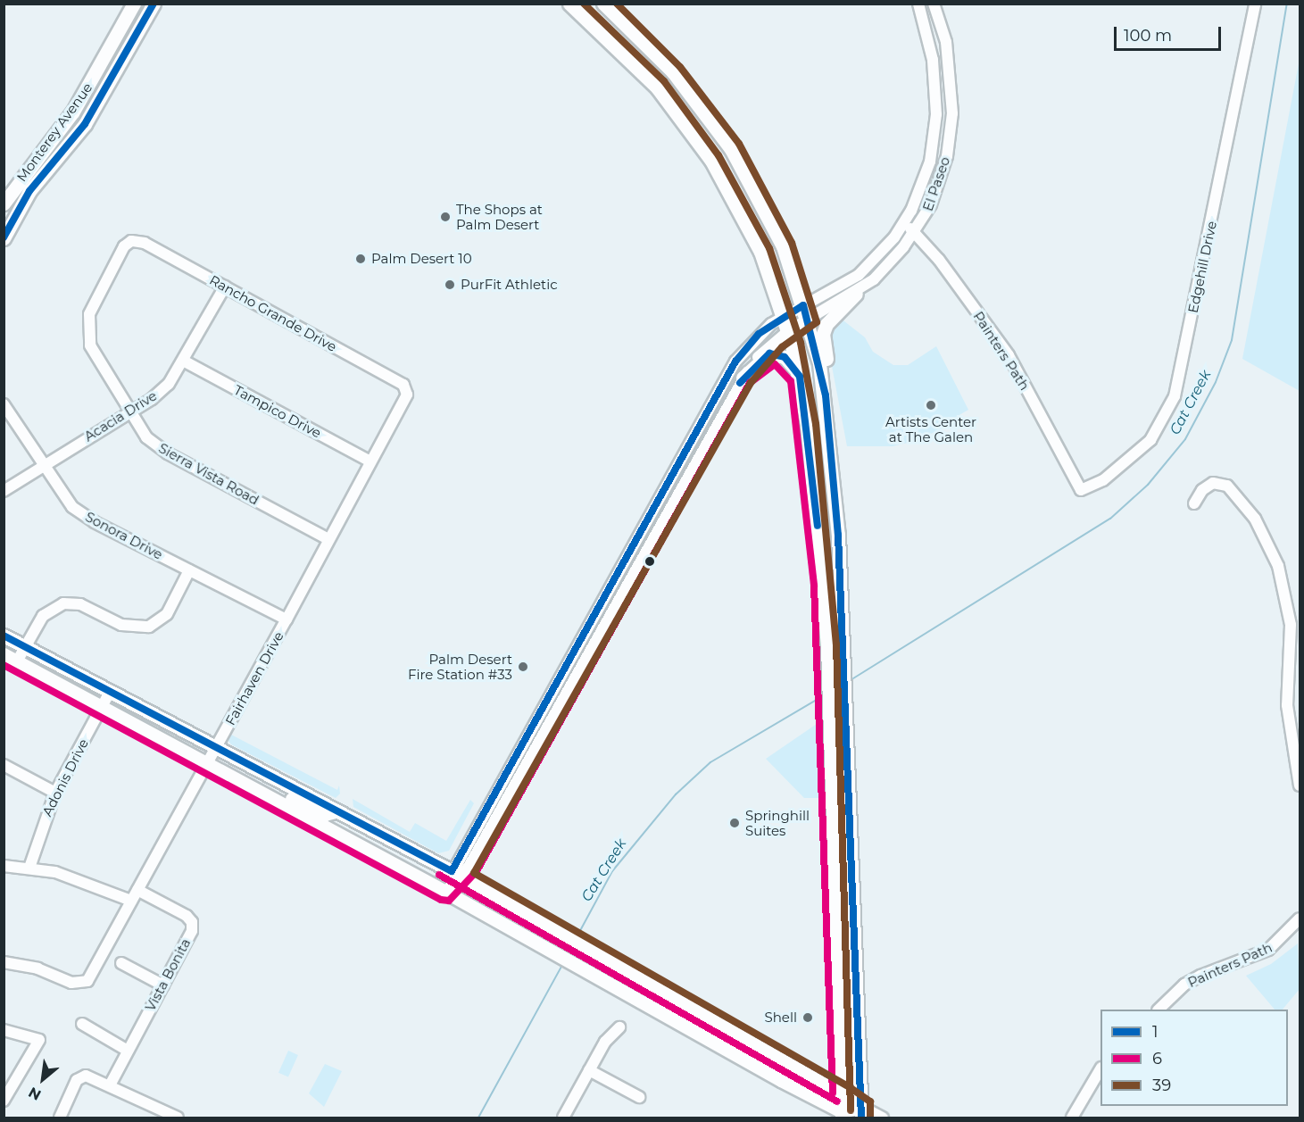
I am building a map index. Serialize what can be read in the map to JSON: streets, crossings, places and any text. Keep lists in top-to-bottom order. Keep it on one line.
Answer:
{"streets":{"main road":["Monterey Avenue"],"street":["El Paseo","Edgehill Drive","Rancho Grande Drive","Painters Path","Tampico Drive","Acacia Drive","Sierra Vista Road","Sonora Drive","Fairhaven Drive","Adonis Drive","Vista Bonita"]},"crossings":[["El Paseo","Painters Path"],["Edgehill Drive","Painters Path"],["Rancho Grande Drive","Acacia Drive"],["Rancho Grande Drive","Sierra Vista Road"],["Rancho Grande Drive","Fairhaven Drive"],["Tampico Drive","Acacia Drive"],["Tampico Drive","Fairhaven Drive"],["Acacia Drive","Sierra Vista Road"],["Acacia Drive","Sonora Drive"],["Sierra Vista Road","Fairhaven Drive"],["Sonora Drive","Fairhaven Drive"],["Fairhaven Drive","Vista Bonita"]],"water":["Cat Creek"],"places":["The Shops at Palm Desert","Palm Desert 10","PurFit Athletic","Artists Center at The Galen","Palm Desert Fire Station #33","Springhill Suites","Shell"],"lines":["transit line 1","transit line 39","transit line 6"],"legend":["1","6","39"],"scale_bar":"100 m","north":"bottom left"}
